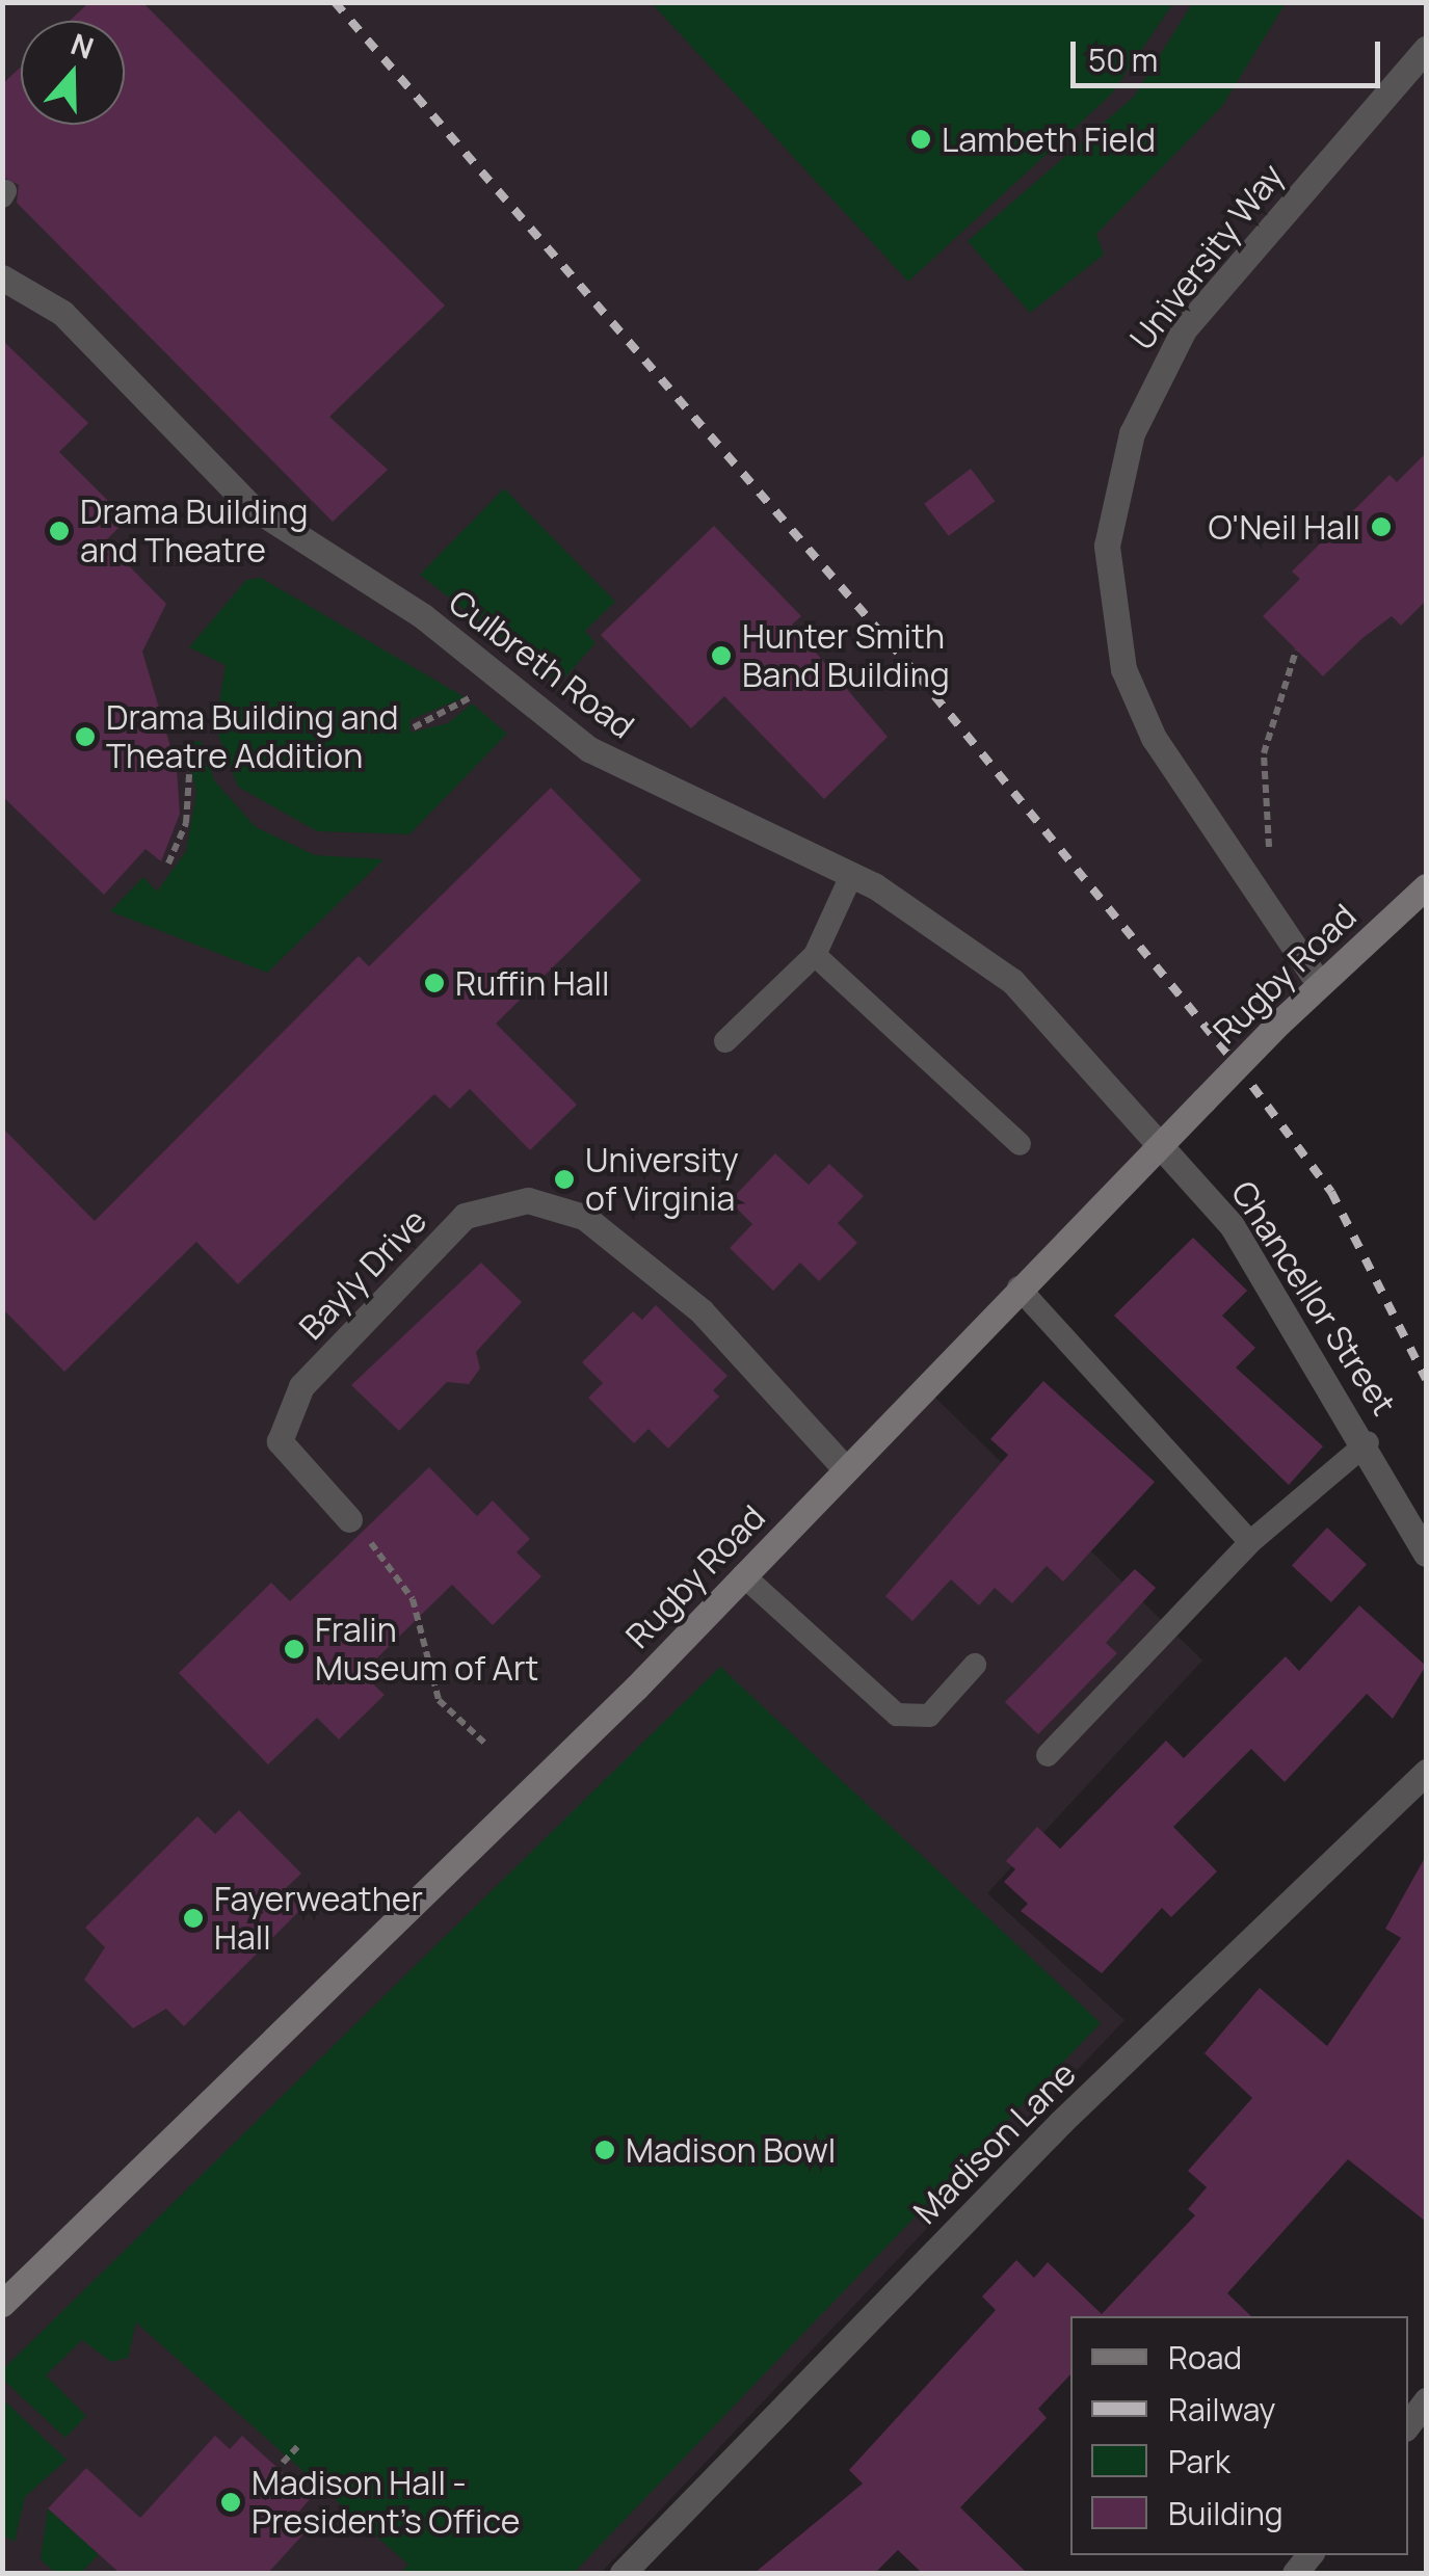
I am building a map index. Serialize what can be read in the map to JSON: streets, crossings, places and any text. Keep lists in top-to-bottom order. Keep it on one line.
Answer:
{"streets":{"main road":["Rugby Road"],"street":["University Way","Culbreth Road","Bayly Drive","Chancellor Street","Madison Lane"]},"crossings":[["University Way","Rugby Road"],["Culbreth Road","Rugby Road"],["Culbreth Road","Chancellor Street"],["Rugby Road","Bayly Drive"],["Rugby Road","Chancellor Street"]],"places":["Lambeth Field","O'Neil Hall","Drama Building and Theatre","Hunter Smith Band Building","Drama Building and Theatre Addition","Ruffin Hall","University of Virginia","Fralin Museum of Art","Fayerweather Hall","Madison Bowl","Madison Hall - President's Office"],"legend":["Road","Railway","Park","Building"],"scale_bar":"50 m","north":"top"}
